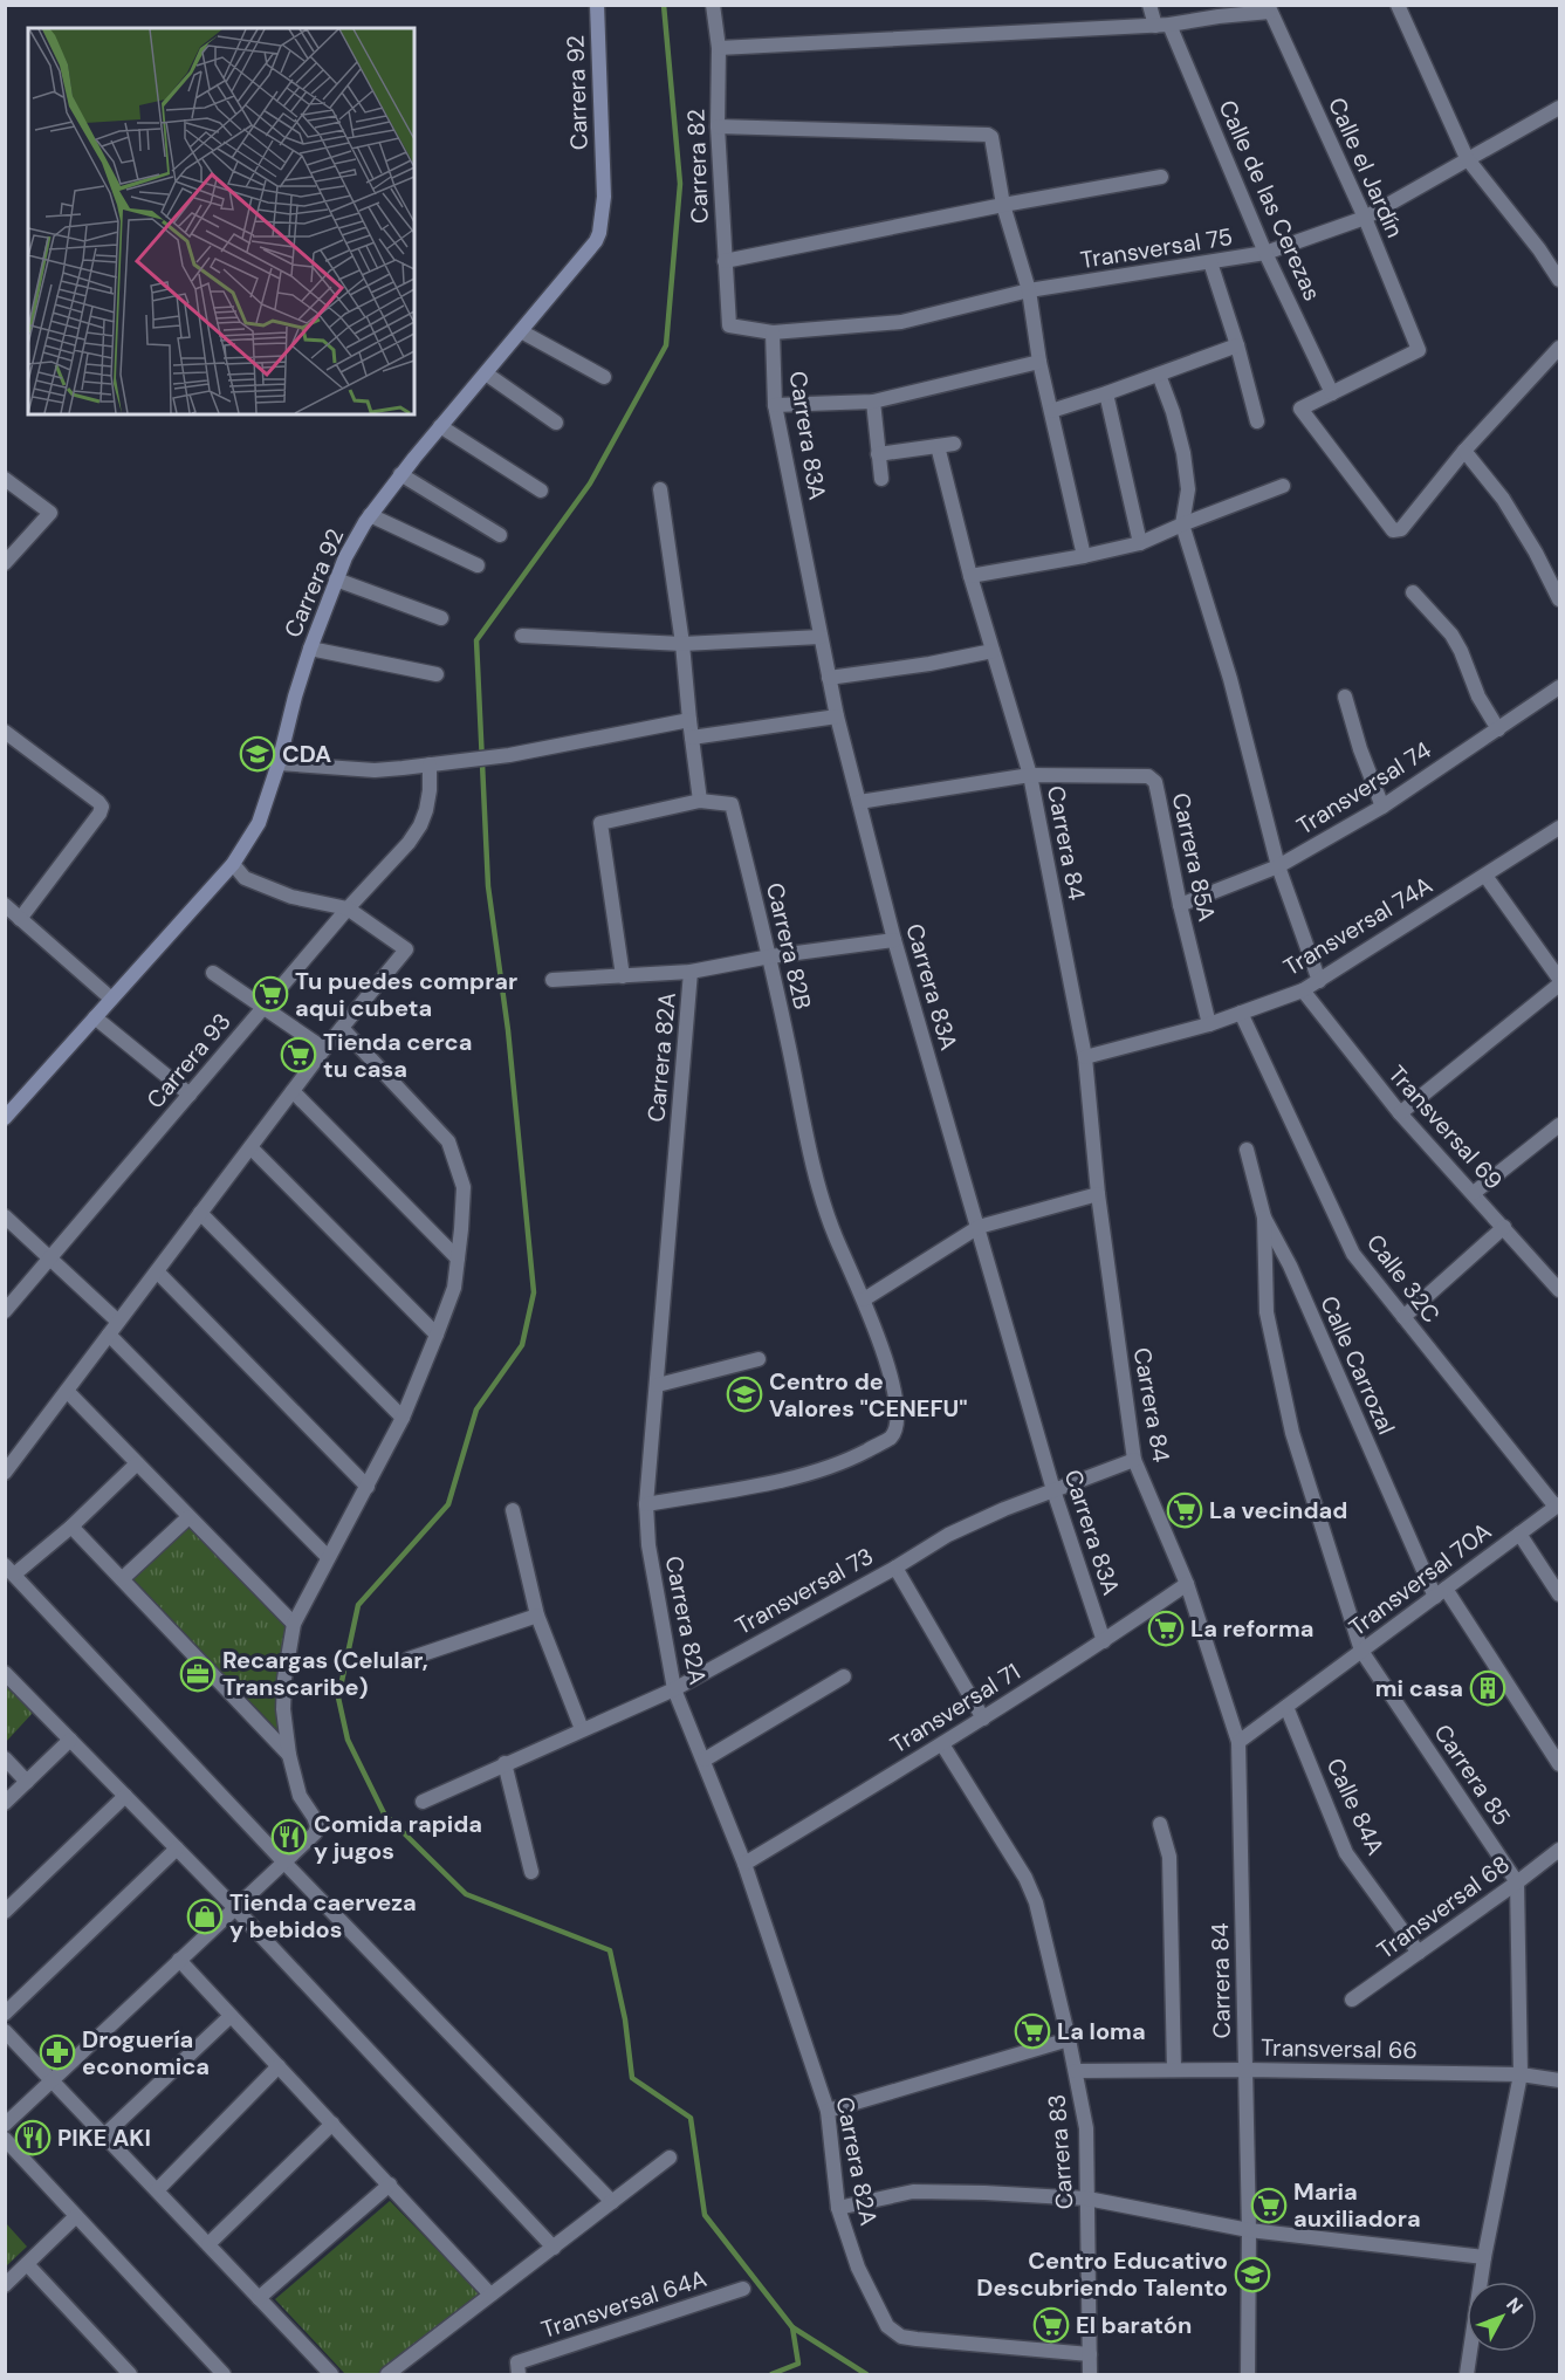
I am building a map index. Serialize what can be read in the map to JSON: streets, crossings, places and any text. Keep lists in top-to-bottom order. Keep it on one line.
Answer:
{"streets":{"street":["Carrera 92","Carrera 82","Calle el Jardín","Calle de las Cerezas","Transversal 75","Carrera 83A","Transversal 74","Carrera 84","Carrera 85A","Transversal 74A","Carrera 82B","Carrera 82A","Carrera 93","Transversal 69","Calle 32C","Calle Carrozal","Transversal 70A","Transversal 73","Transversal 71","Carrera 85","Calle 84A","Transversal 68","Transversal 66","Carrera 83","Transversal 64A"]},"crossings":[["Carrera 82","Transversal 75"],["Calle el Jardín","Calle de las Cerezas"],["Calle el Jardín","Transversal 75"],["Calle de las Cerezas","Transversal 75"],["Transversal 75","Carrera 83A"],["Carrera 83A","Carrera 85A"],["Carrera 83A","Transversal 73"],["Carrera 83A","Transversal 71"],["Transversal 74","Carrera 85A"],["Carrera 84","Carrera 85A"],["Carrera 84","Transversal 74A"],["Carrera 84","Transversal 70A"],["Carrera 84","Transversal 73"],["Carrera 84","Transversal 71"],["Carrera 84","Transversal 66"],["Carrera 85A","Transversal 74A"],["Transversal 74A","Transversal 69"],["Transversal 74A","Calle 32C"],["Carrera 82B","Carrera 82A"],["Carrera 82A","Transversal 73"],["Carrera 82A","Transversal 71"],["Carrera 82A","Carrera 83"],["Calle 32C","Transversal 70A"],["Calle Carrozal","Transversal 70A"],["Calle Carrozal","Carrera 85"],["Transversal 70A","Carrera 85"],["Transversal 70A","Calle 84A"],["Transversal 71","Carrera 83"],["Carrera 85","Transversal 68"],["Calle 84A","Transversal 68"],["Transversal 66","Carrera 83"]],"places":{"school or university":["CDA","Centro de Valores \"CENEFU\"","Centro Educativo Descubriendo Talento"],"supermarket":["Tu puedes comprar aqui cubeta","Tienda cerca tu casa","La vecindad","La reforma","La loma","Maria auxiliadora","El baratón"],"office":["Recargas (Celular, Transcaribe)"],"building":["mi casa"],"restaurant":["Comida rapida y jugos","PIKE AKI"],"shop":["Tienda caerveza y bebidos"],"pharmacy":["Droguería economica"]},"north":"top right"}
